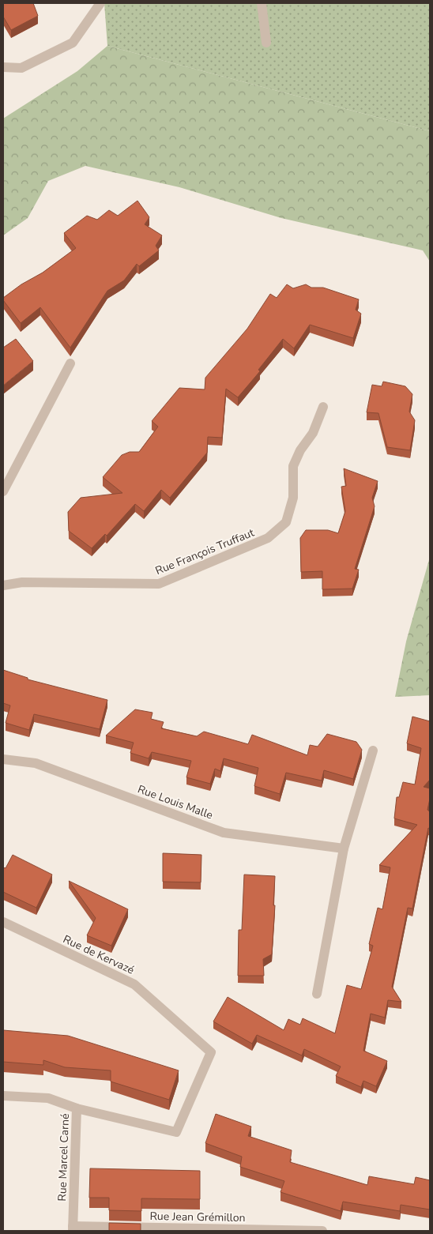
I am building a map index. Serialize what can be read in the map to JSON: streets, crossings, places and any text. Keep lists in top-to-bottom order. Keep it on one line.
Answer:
{"streets":{"street":["Rue François Truffaut","Rue Louis Malle","Rue de Kervazé","Rue Marcel Carné","Rue Jean Grémillon"]},"crossings":[["Rue de Kervazé","Rue Marcel Carné"],["Rue Marcel Carné","Rue Jean Grémillon"]]}
